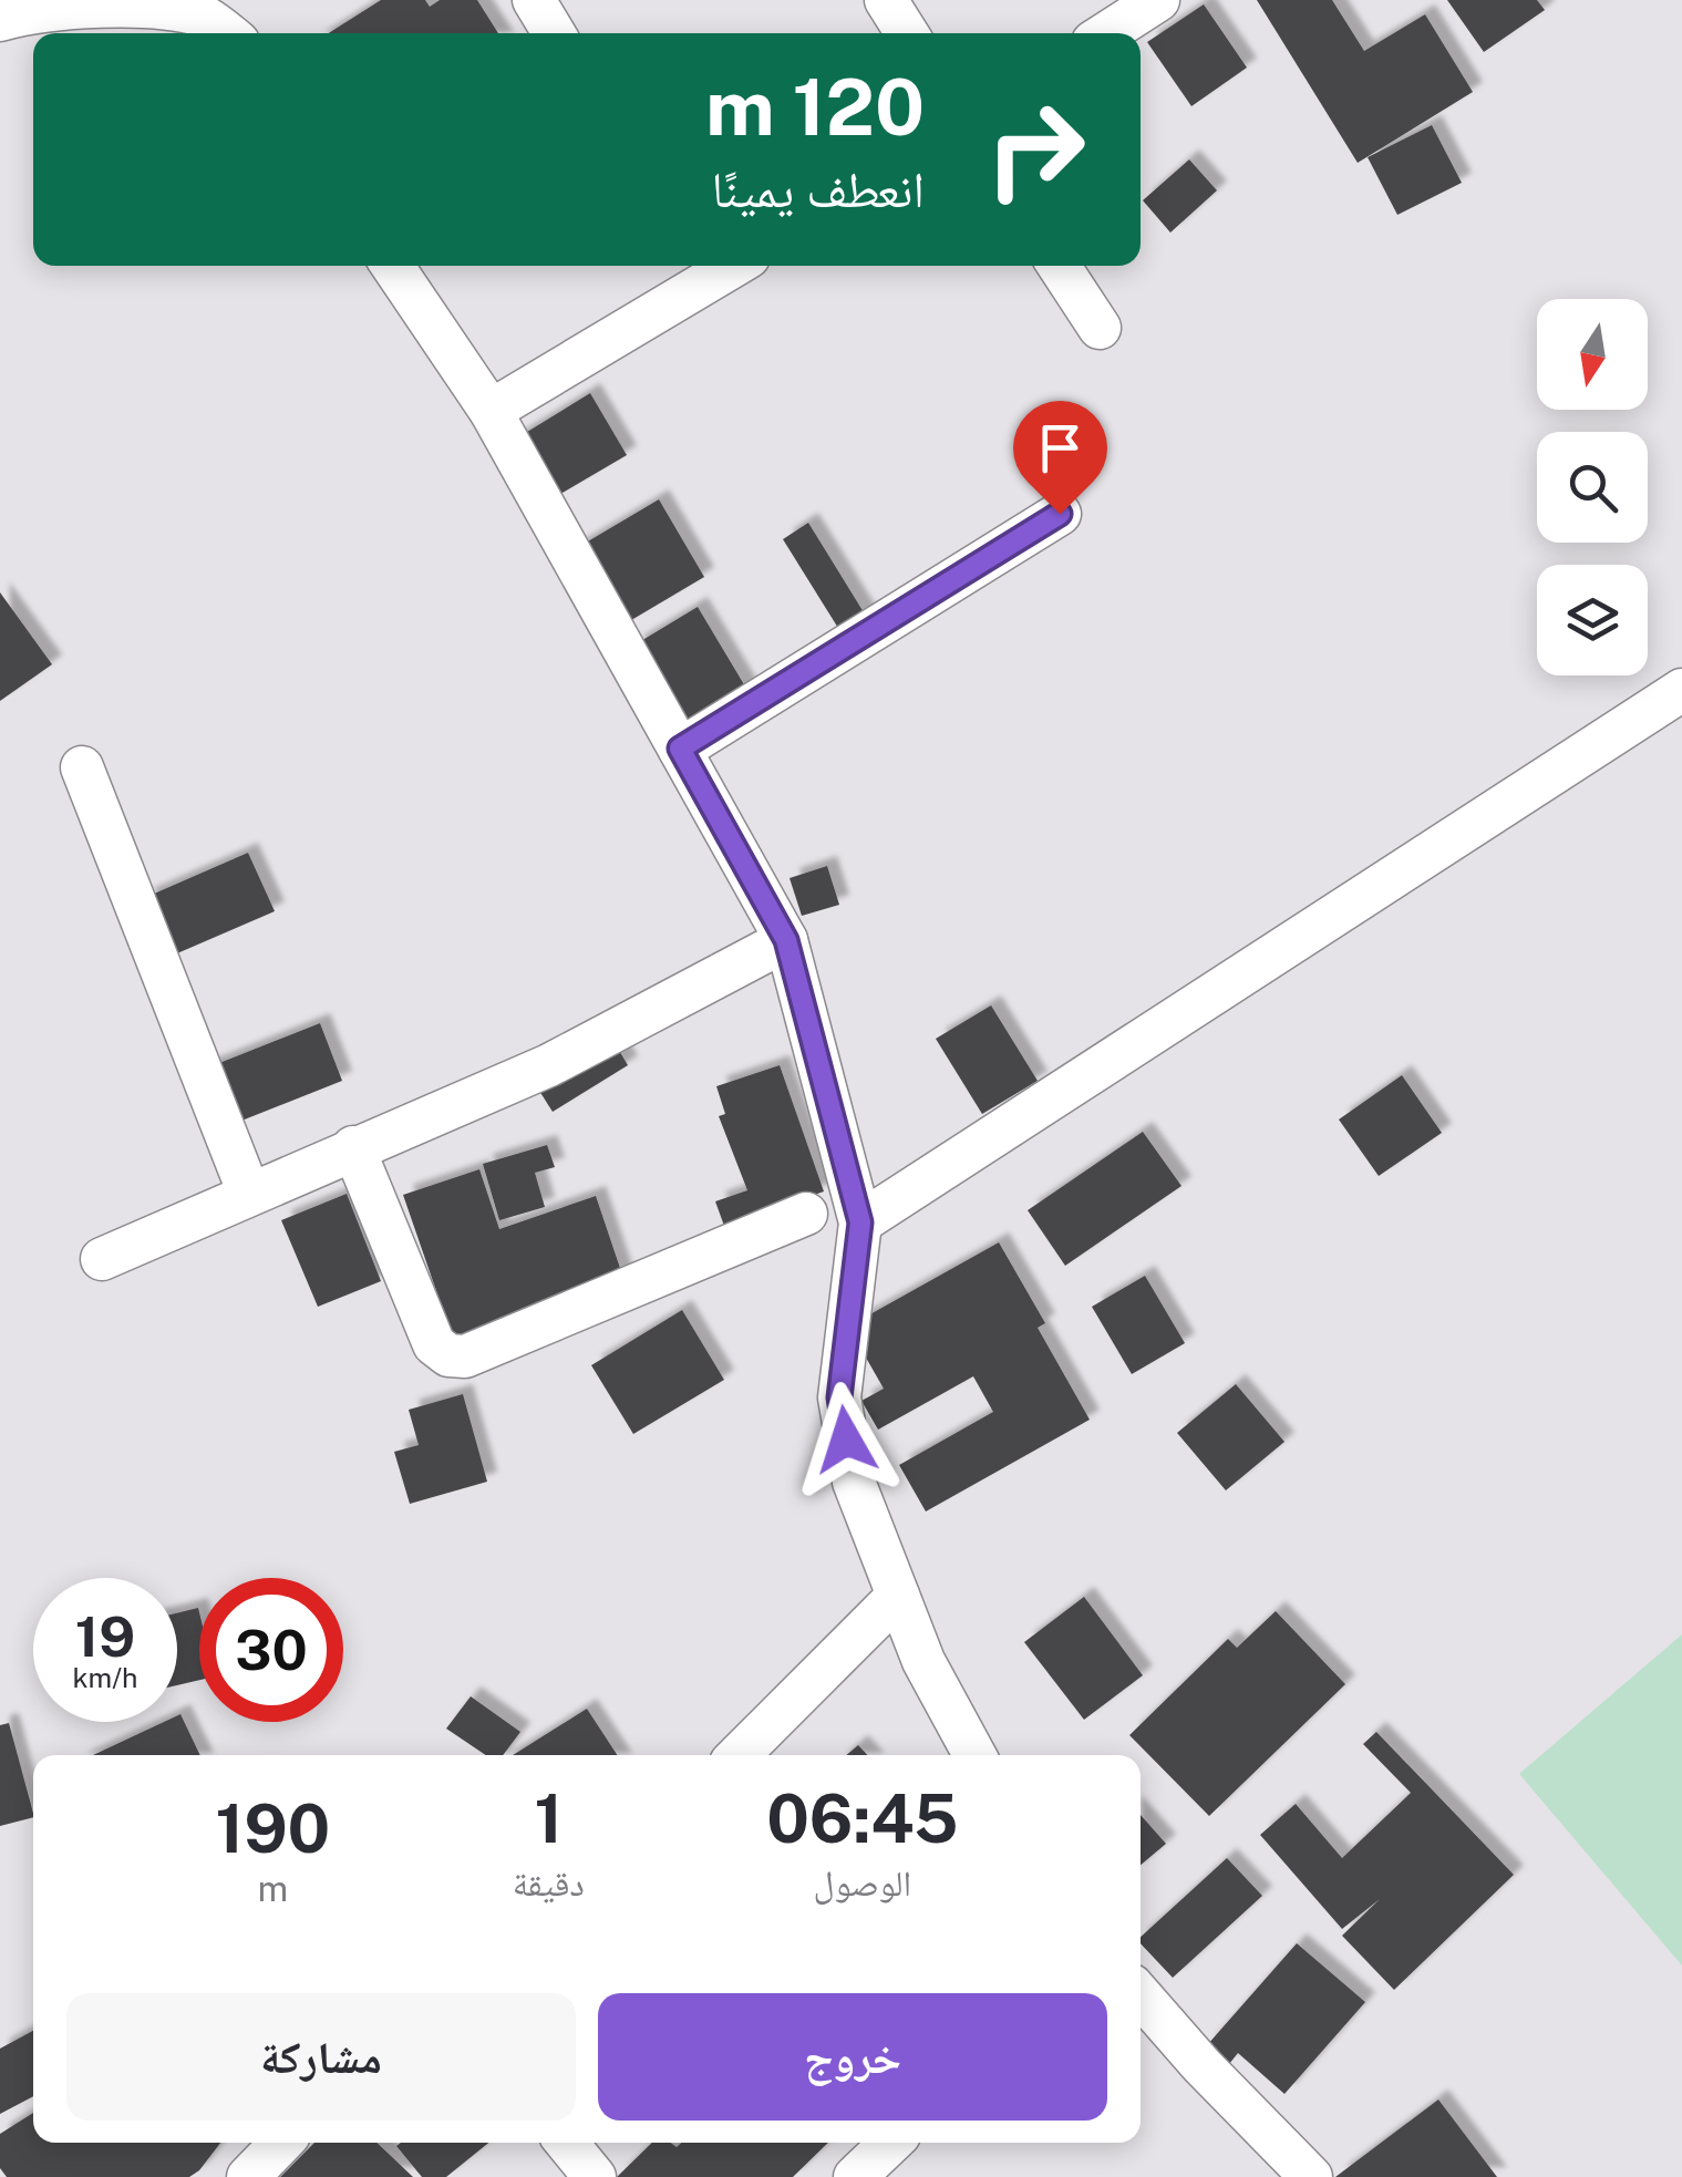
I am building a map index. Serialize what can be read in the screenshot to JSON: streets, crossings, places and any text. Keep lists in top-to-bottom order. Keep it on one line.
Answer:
{"north":"bottom","page":{"turn":["120 m","انعطف يمينًا"],"speed":"19 km/h","limit":"30","eta":["06:45","الوصول","1","دقيقة","190","m"],"buttons":["خروج","مشاركة"]}}
